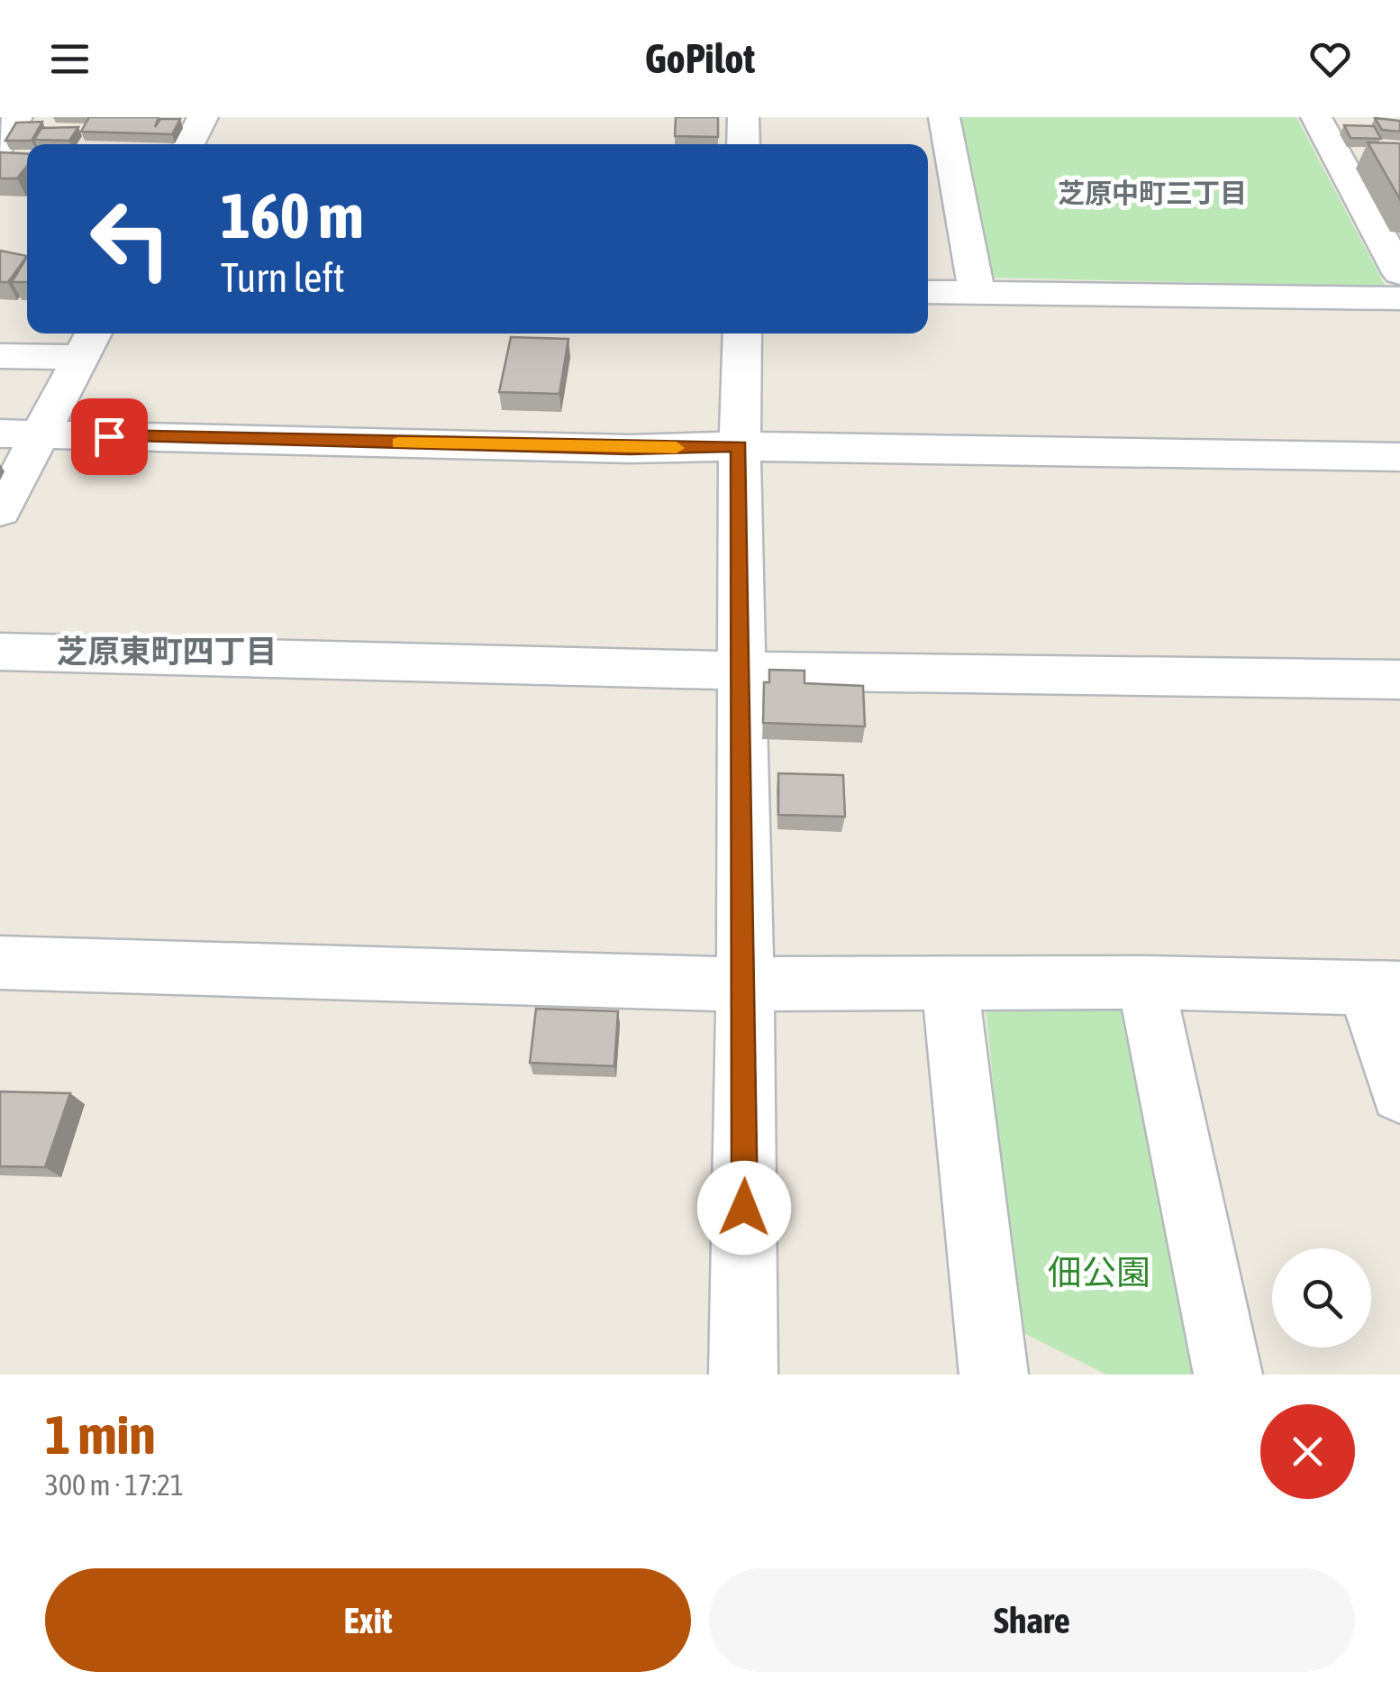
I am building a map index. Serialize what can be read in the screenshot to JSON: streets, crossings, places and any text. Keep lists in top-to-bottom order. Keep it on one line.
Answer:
{"districts":["芝原中町三丁目","芝原東町四丁目"],"parks":["佃公園"],"page":{"header":"GoPilot","turn":["160 m","Turn left"],"heading":["1 min","300 m · 17:21"],"buttons":["Exit","Share"]}}
